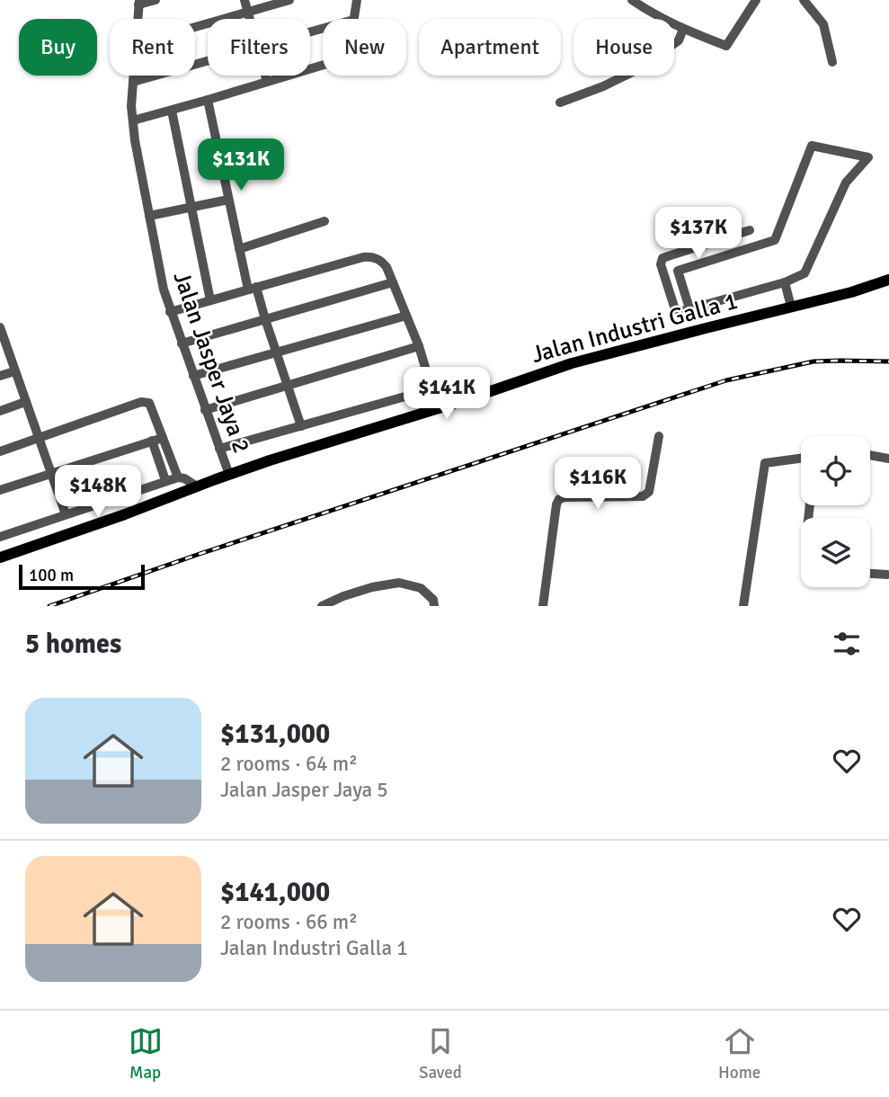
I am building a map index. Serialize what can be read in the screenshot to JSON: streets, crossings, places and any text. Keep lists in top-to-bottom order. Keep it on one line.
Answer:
{"streets":{"main road":["Jalan Industri Galla 1"],"street":["Jalan Jasper Jaya 2"]},"crossings":[["Jalan Industri Galla 1","Jalan Jasper Jaya 2"]],"scale_bar":"100 m","page":{"chip":["Buy","Rent","Filters","New","Apartment","House"],"price":["$131K","$137K","$141K","$116K","$148K"],"scale":"100 m","heading":"5 homes","list":[{"name":"$131,000","note":"2 rooms · 64 m² · Jalan Jasper Jaya 5"},{"name":"$141,000","note":"2 rooms · 66 m² · Jalan Industri Galla 1"}],"tabs":["Map","Saved","Home"]}}
